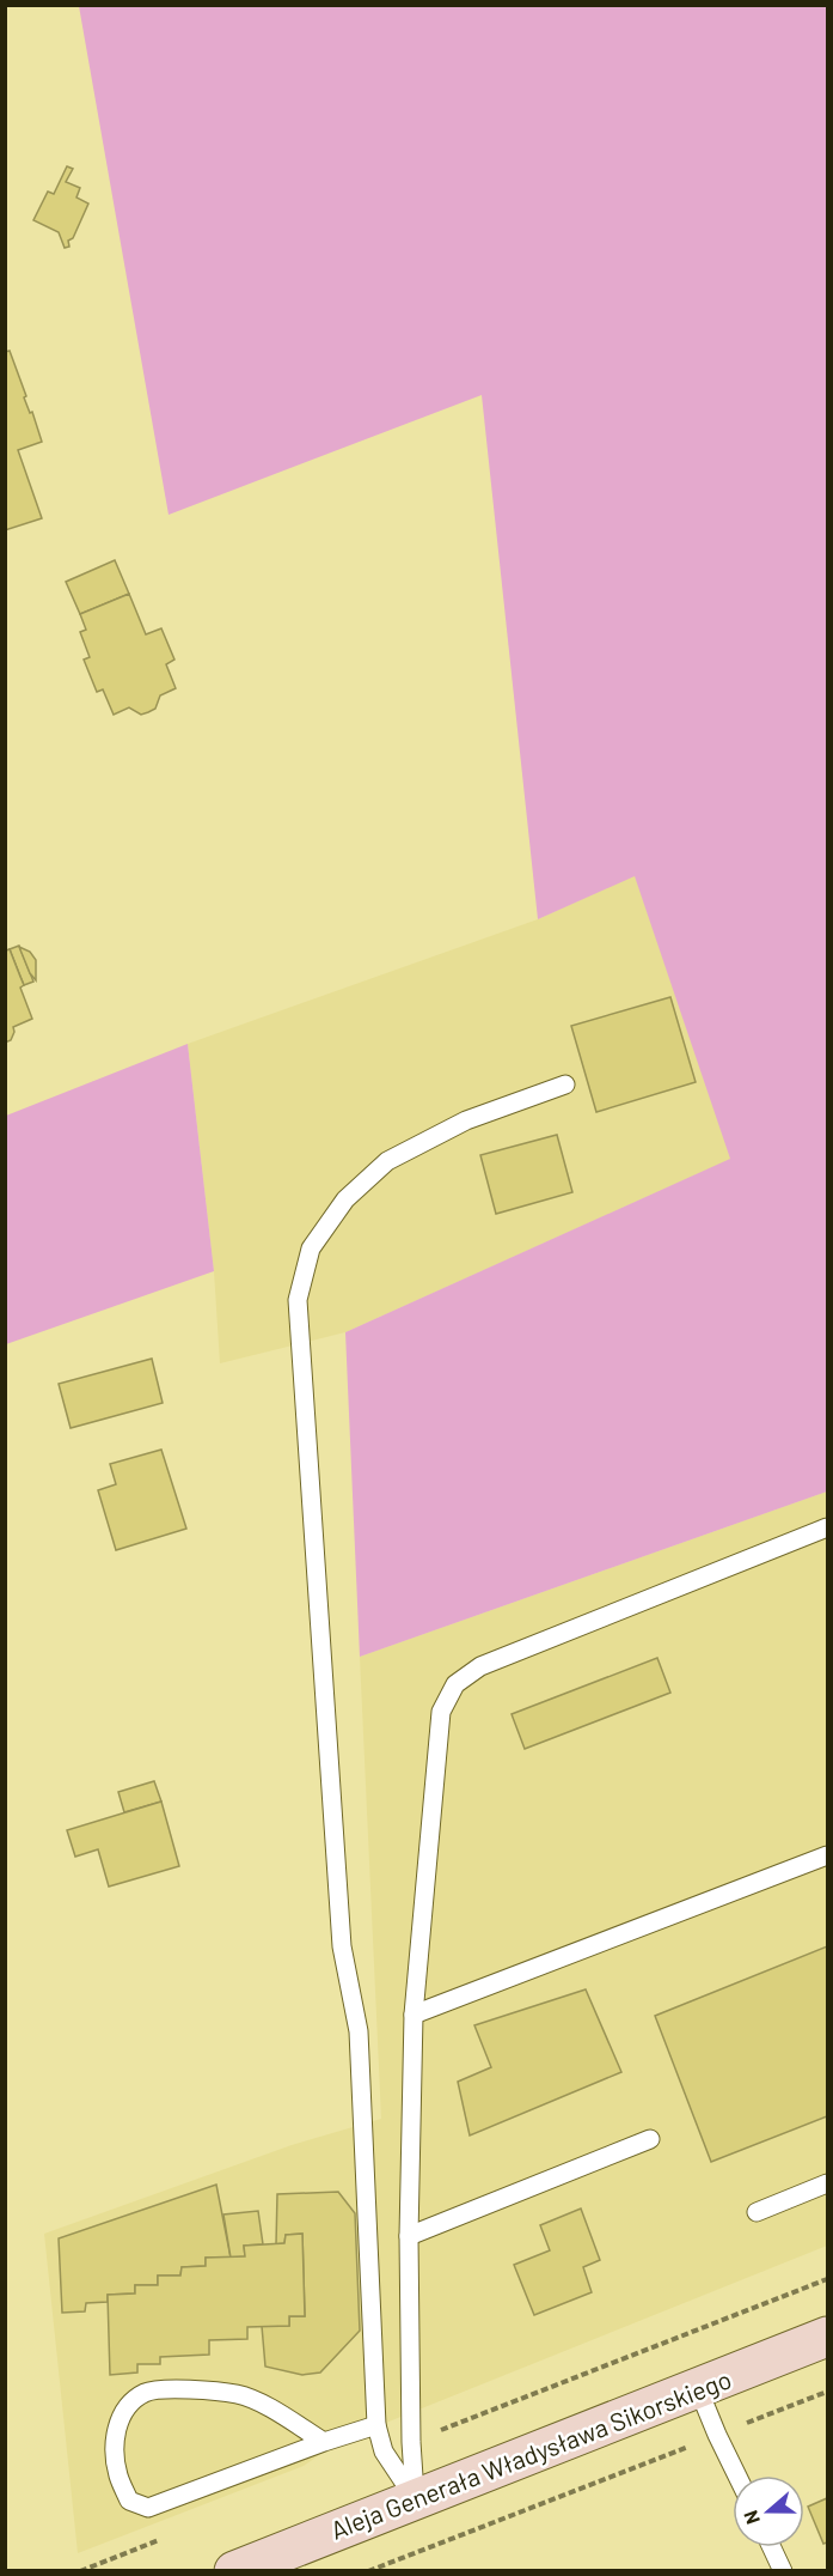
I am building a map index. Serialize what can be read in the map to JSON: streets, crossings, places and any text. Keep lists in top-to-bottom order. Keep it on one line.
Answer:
{"streets":{"main road":["Aleja Generała Władysława Sikorskiego"]},"north":"left"}
